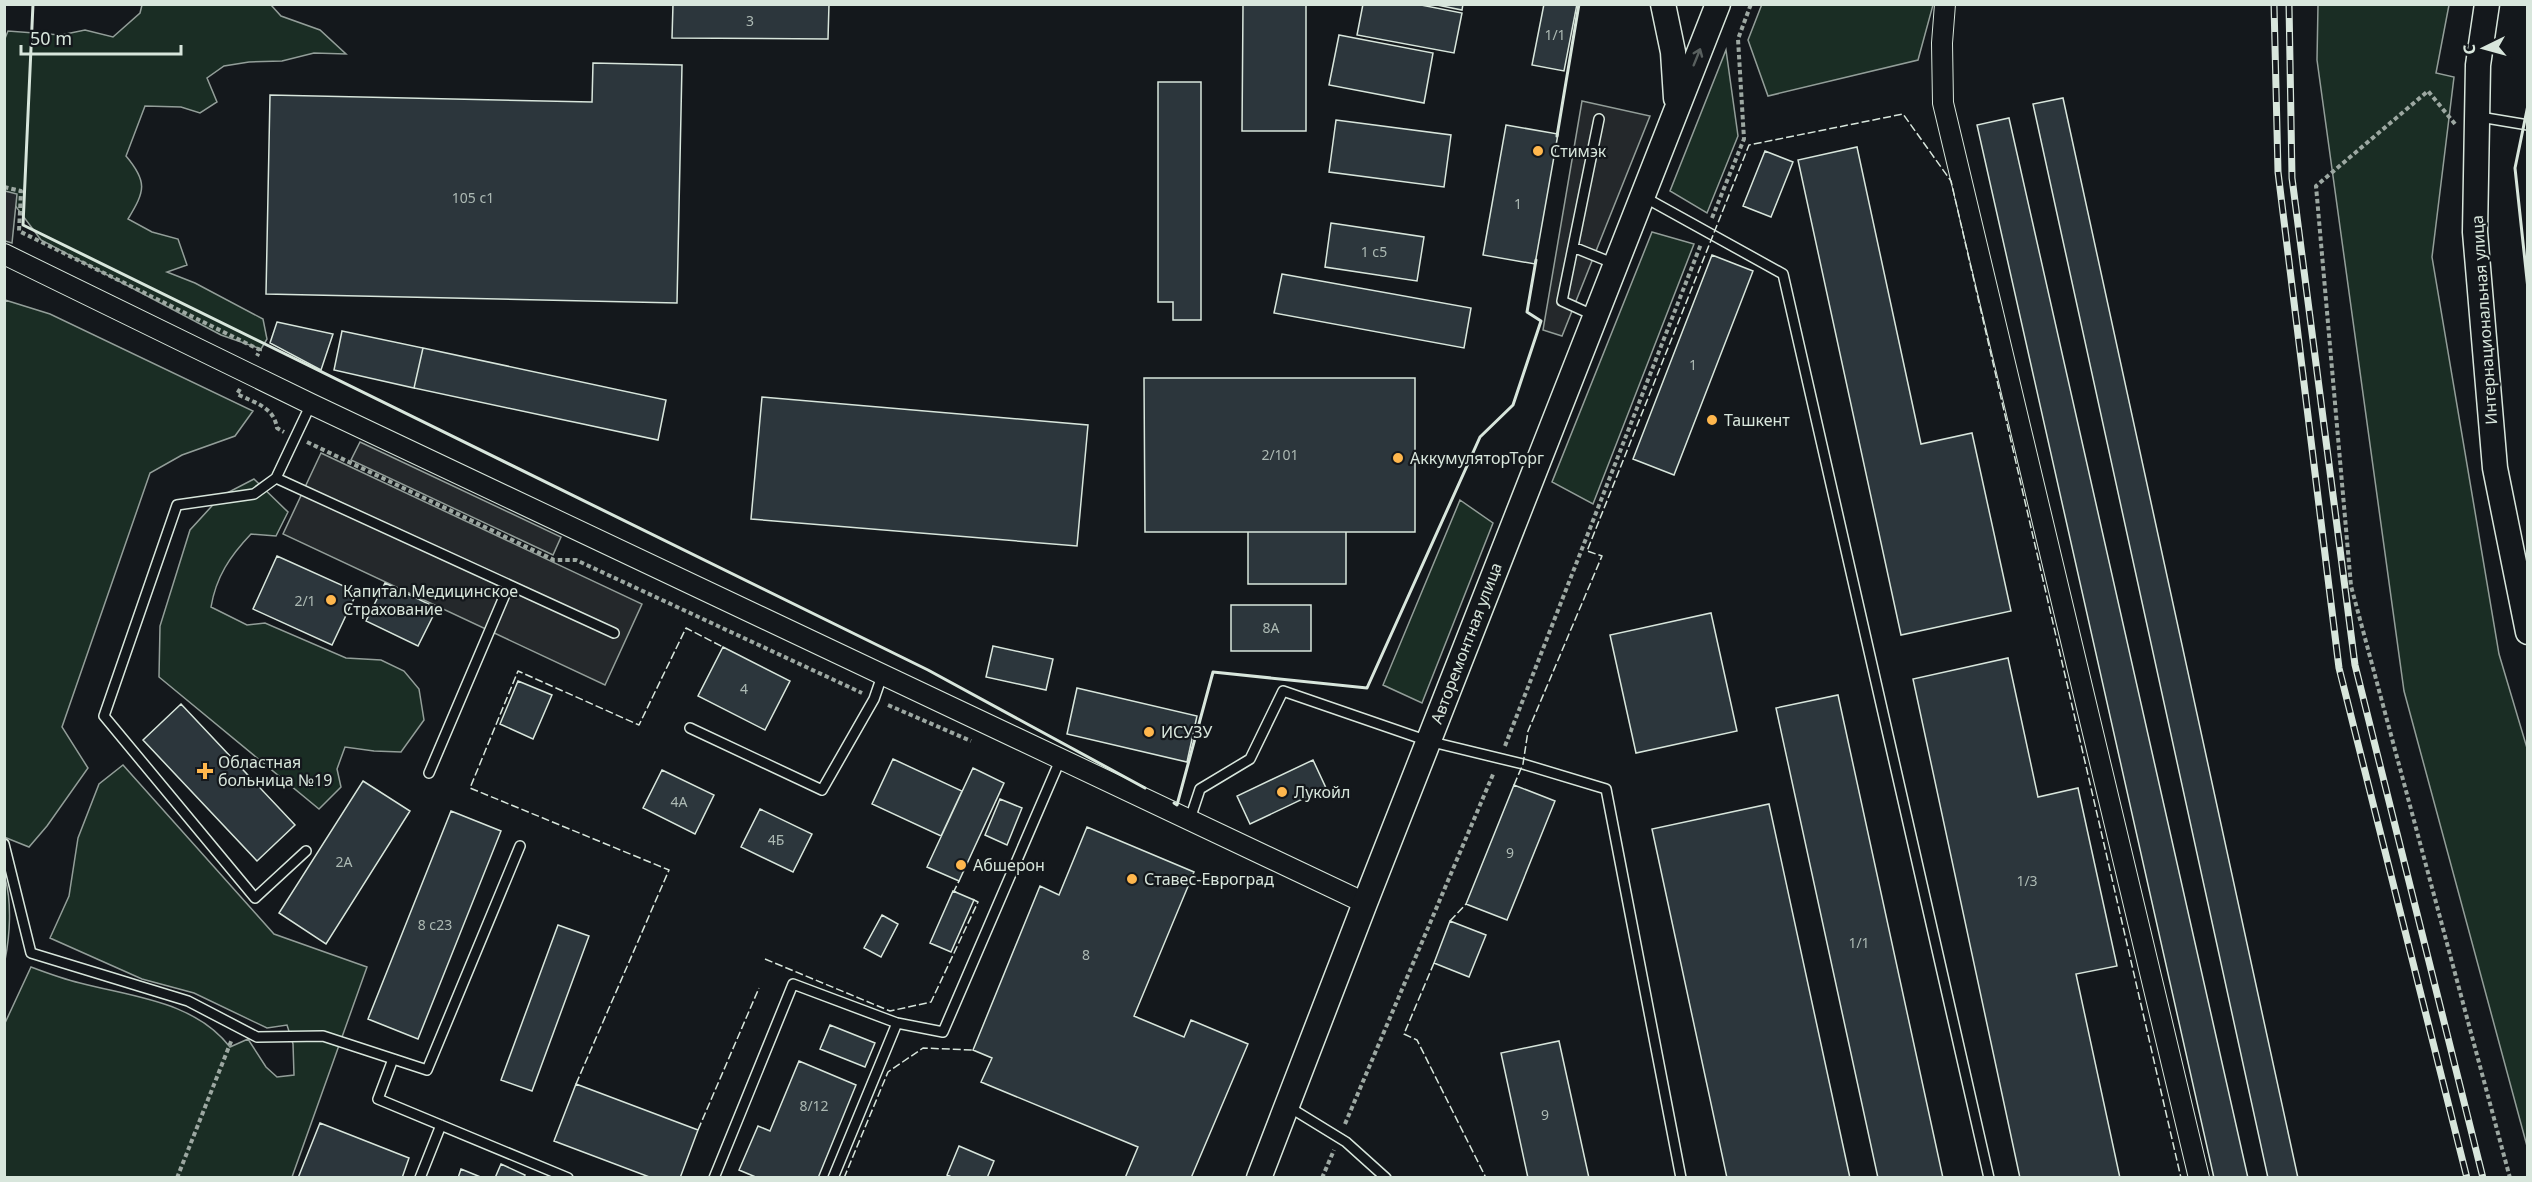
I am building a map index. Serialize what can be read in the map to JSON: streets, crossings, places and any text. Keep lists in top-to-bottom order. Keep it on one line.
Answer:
{"streets":{"street":["Интернациональная улица","Авторемонтная улица"]},"places":{"other":["Стимэк","Ташкент","АккумуляторТорг","Капитал Медицинское Страхование","ИСУЗУ","Лукойл","Абшерон","Ставес-Евроград"],"health":["Областная больница №19"]},"house_numbers":["3","1/1","105 c1","1","1 с5","1","2/101","2/1","8А","4","4А","4Б","9","2А","1/3","8 с23","1/1","8","8/12","9"],"scale_bar":"50 m","north":"left"}
